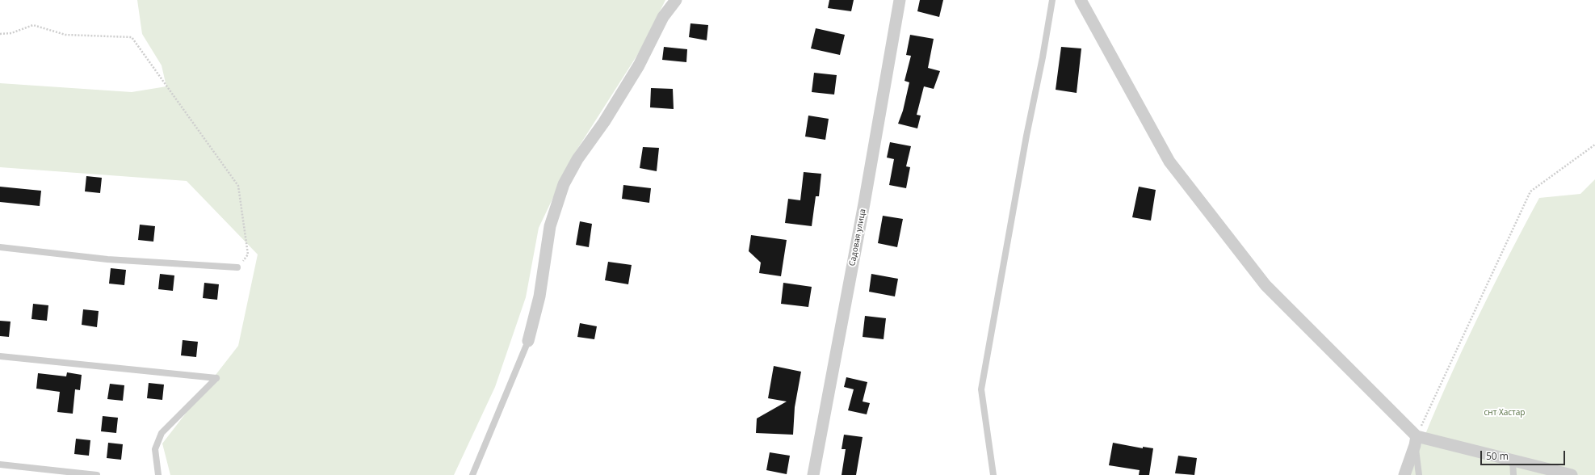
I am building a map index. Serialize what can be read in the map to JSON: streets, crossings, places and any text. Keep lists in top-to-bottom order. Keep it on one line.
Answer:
{"streets":{"street":["Садовая улица"]},"parks":["снт Хастар"],"scale_bar":"50 m"}
